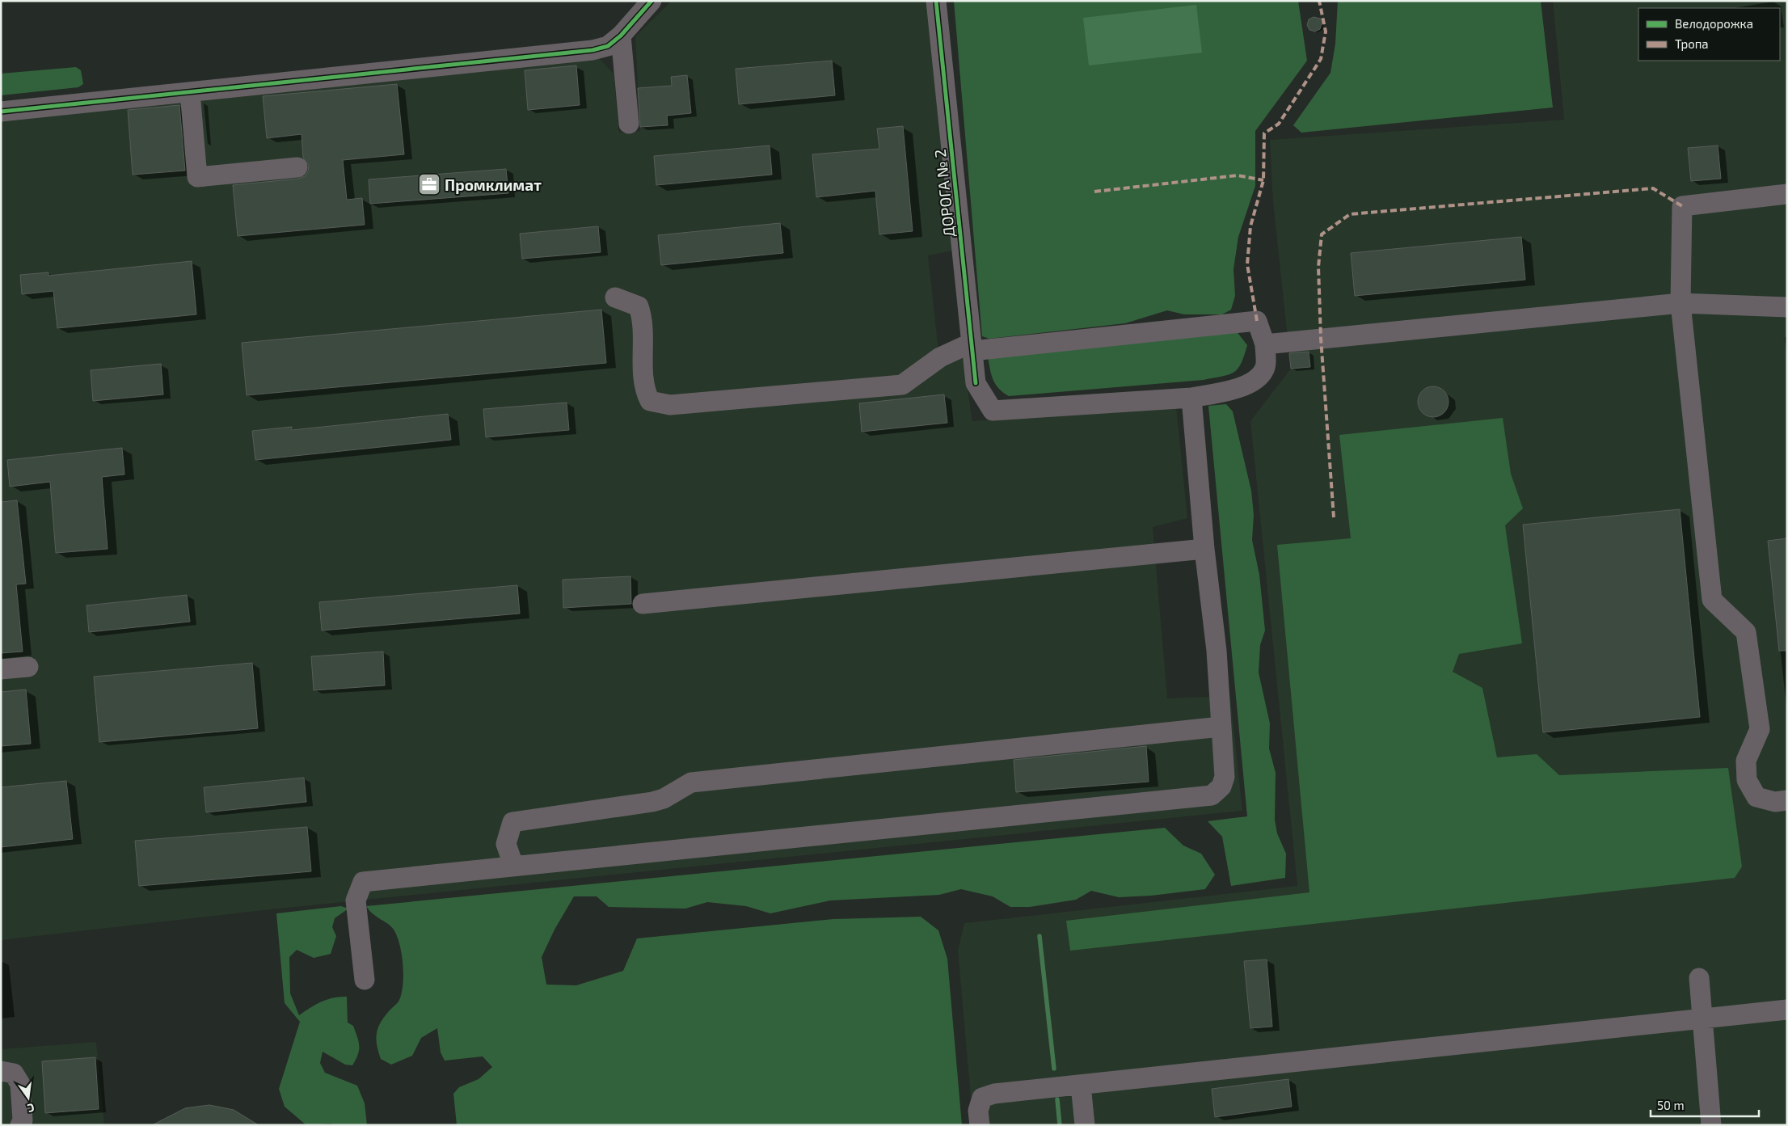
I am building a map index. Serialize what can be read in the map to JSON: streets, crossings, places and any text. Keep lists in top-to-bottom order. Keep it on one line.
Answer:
{"streets":{"street":["ДОРОГА № 2"]},"places":{"office":["Промклимат"]},"legend":["Велодорожка","Тропа"],"scale_bar":"50 m","north":"bottom"}
